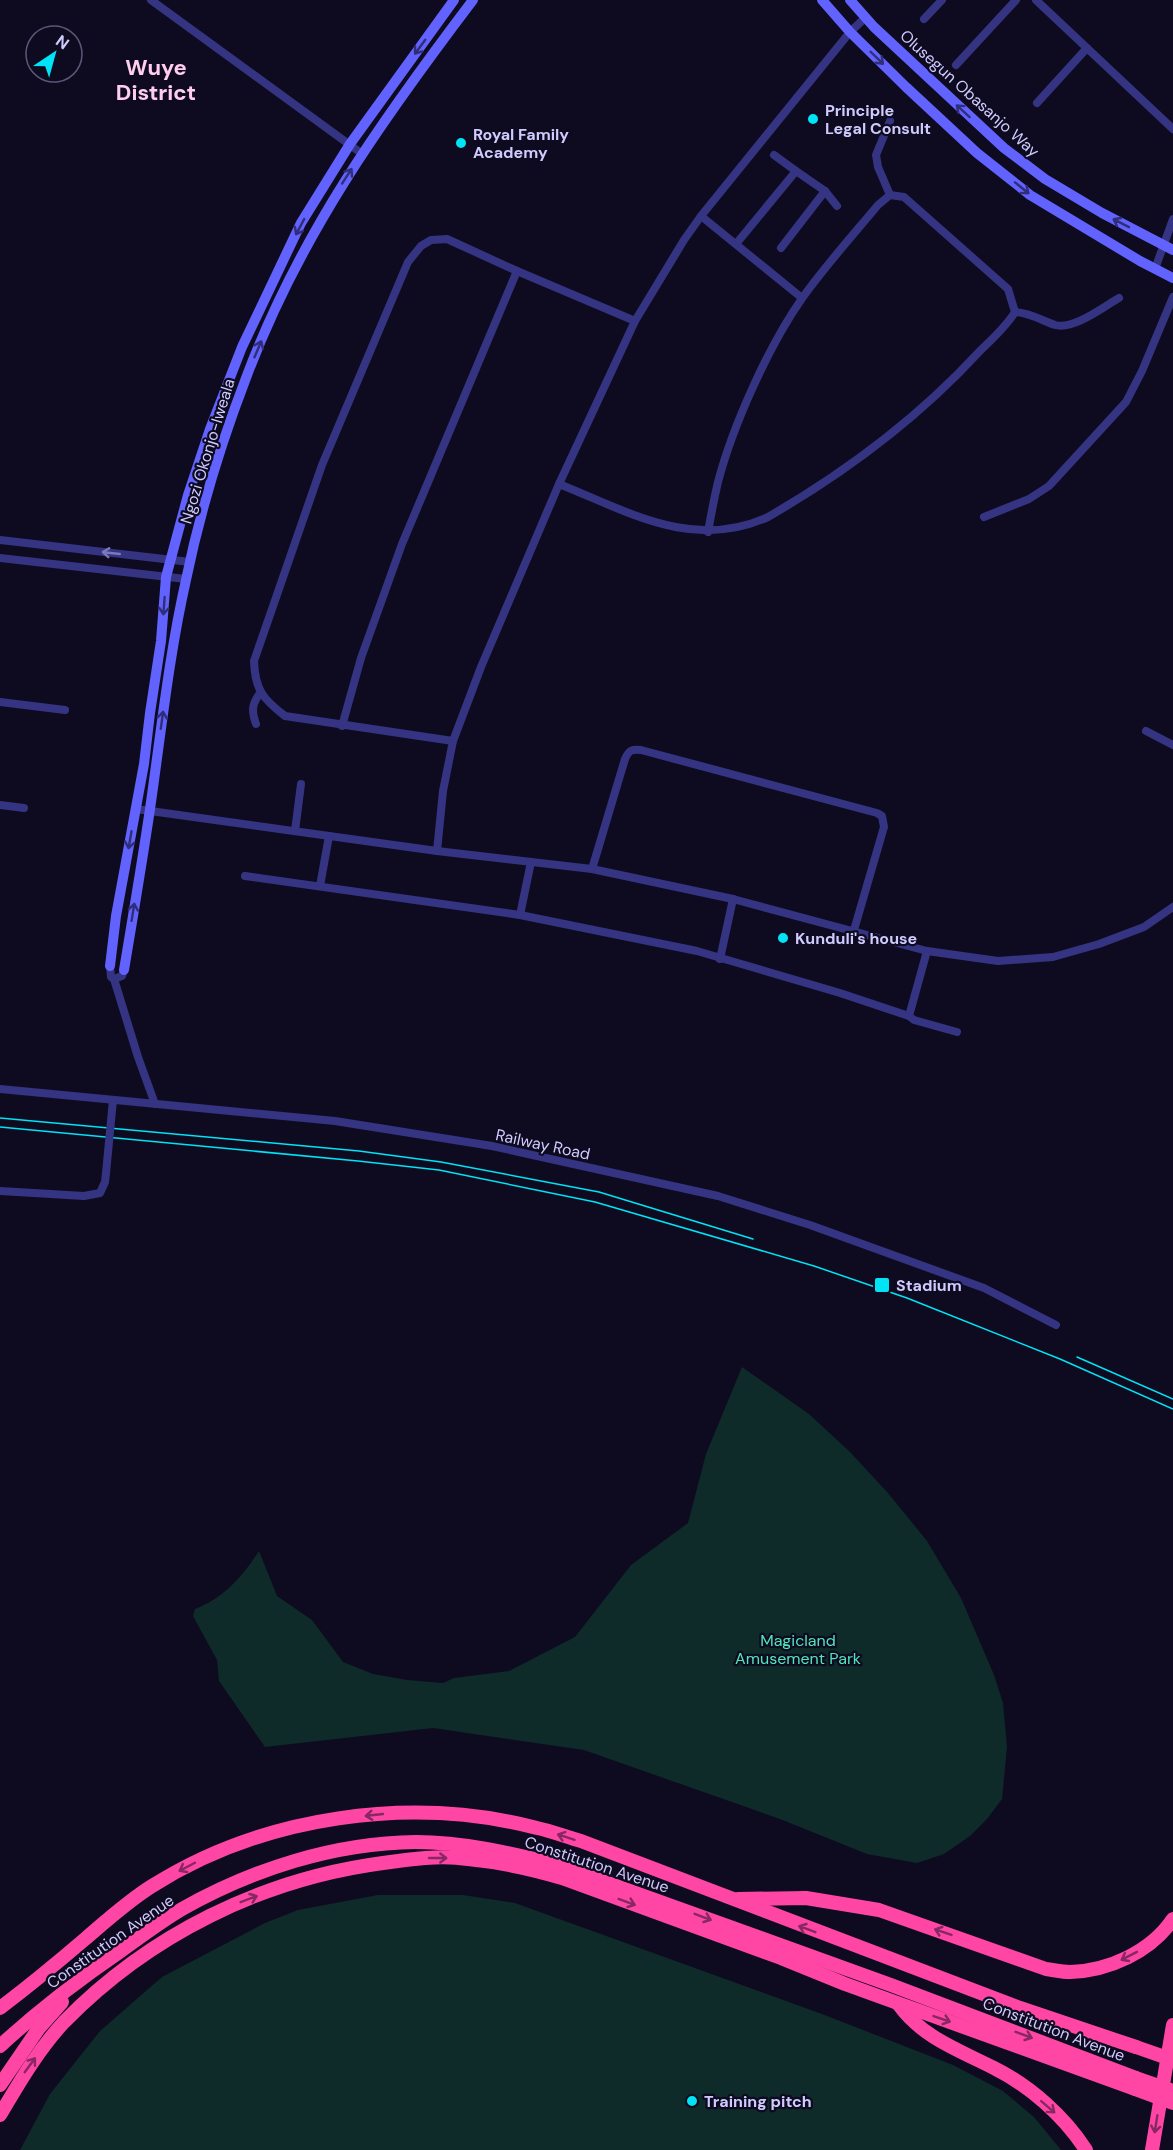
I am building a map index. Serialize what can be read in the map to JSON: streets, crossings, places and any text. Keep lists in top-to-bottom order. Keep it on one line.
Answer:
{"streets":{"highway":["Constitution Avenue"],"street":["Olusegun Obasanjo Way","Ngozi Okonjo-Iweala","Railway Road"]},"districts":["Wuye District"],"parks":["Magicland Amusement Park"],"places":{"other":["Principle Legal Consult","Royal Family Academy","Kunduli's house","Training pitch"],"transit":["Stadium"]},"north":"top right"}
